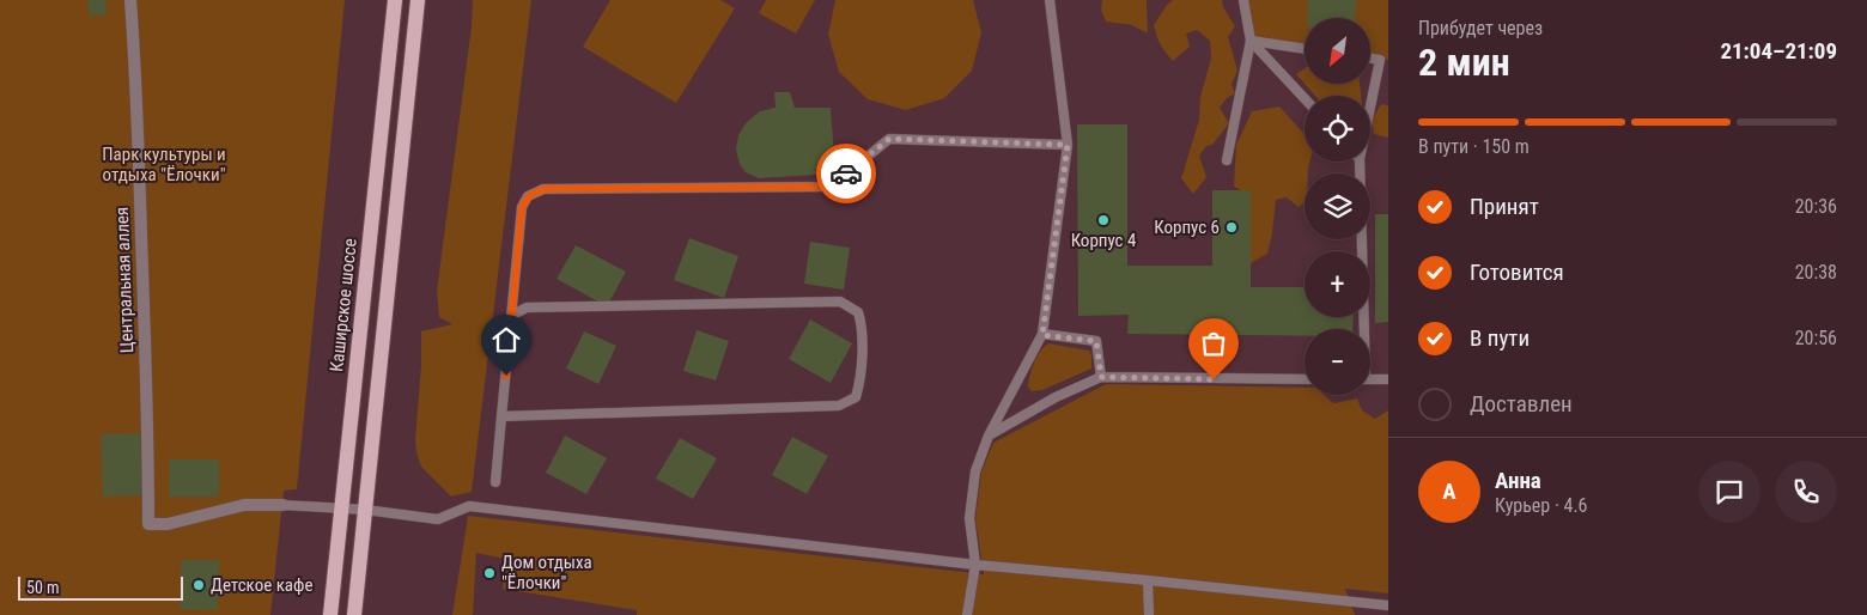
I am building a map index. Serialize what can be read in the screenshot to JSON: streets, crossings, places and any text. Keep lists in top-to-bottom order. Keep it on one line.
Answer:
{"streets":{"main road":["Каширское шоссе"],"street":["Центральная аллея"]},"parks":["Парк культуры и отдыха \"Ёлочки\""],"places":["Корпус 4","Корпус 6","Дом отдыха \"Ёлочки\"","Детское кафе"],"scale_bar":"50 m","north":"bottom left","page":{"heading":["2 мин","Прибудет через","21:04–21:09"],"panel":["Анна","Курьер · 4.6"],"map_buttons":["+","−"],"bar":"В пути · 150 m","list":[["Принят","20:36"],["Готовится","20:38"],["В пути","20:56"],"Доставлен"],"round":"А","scale":"50 m"}}
